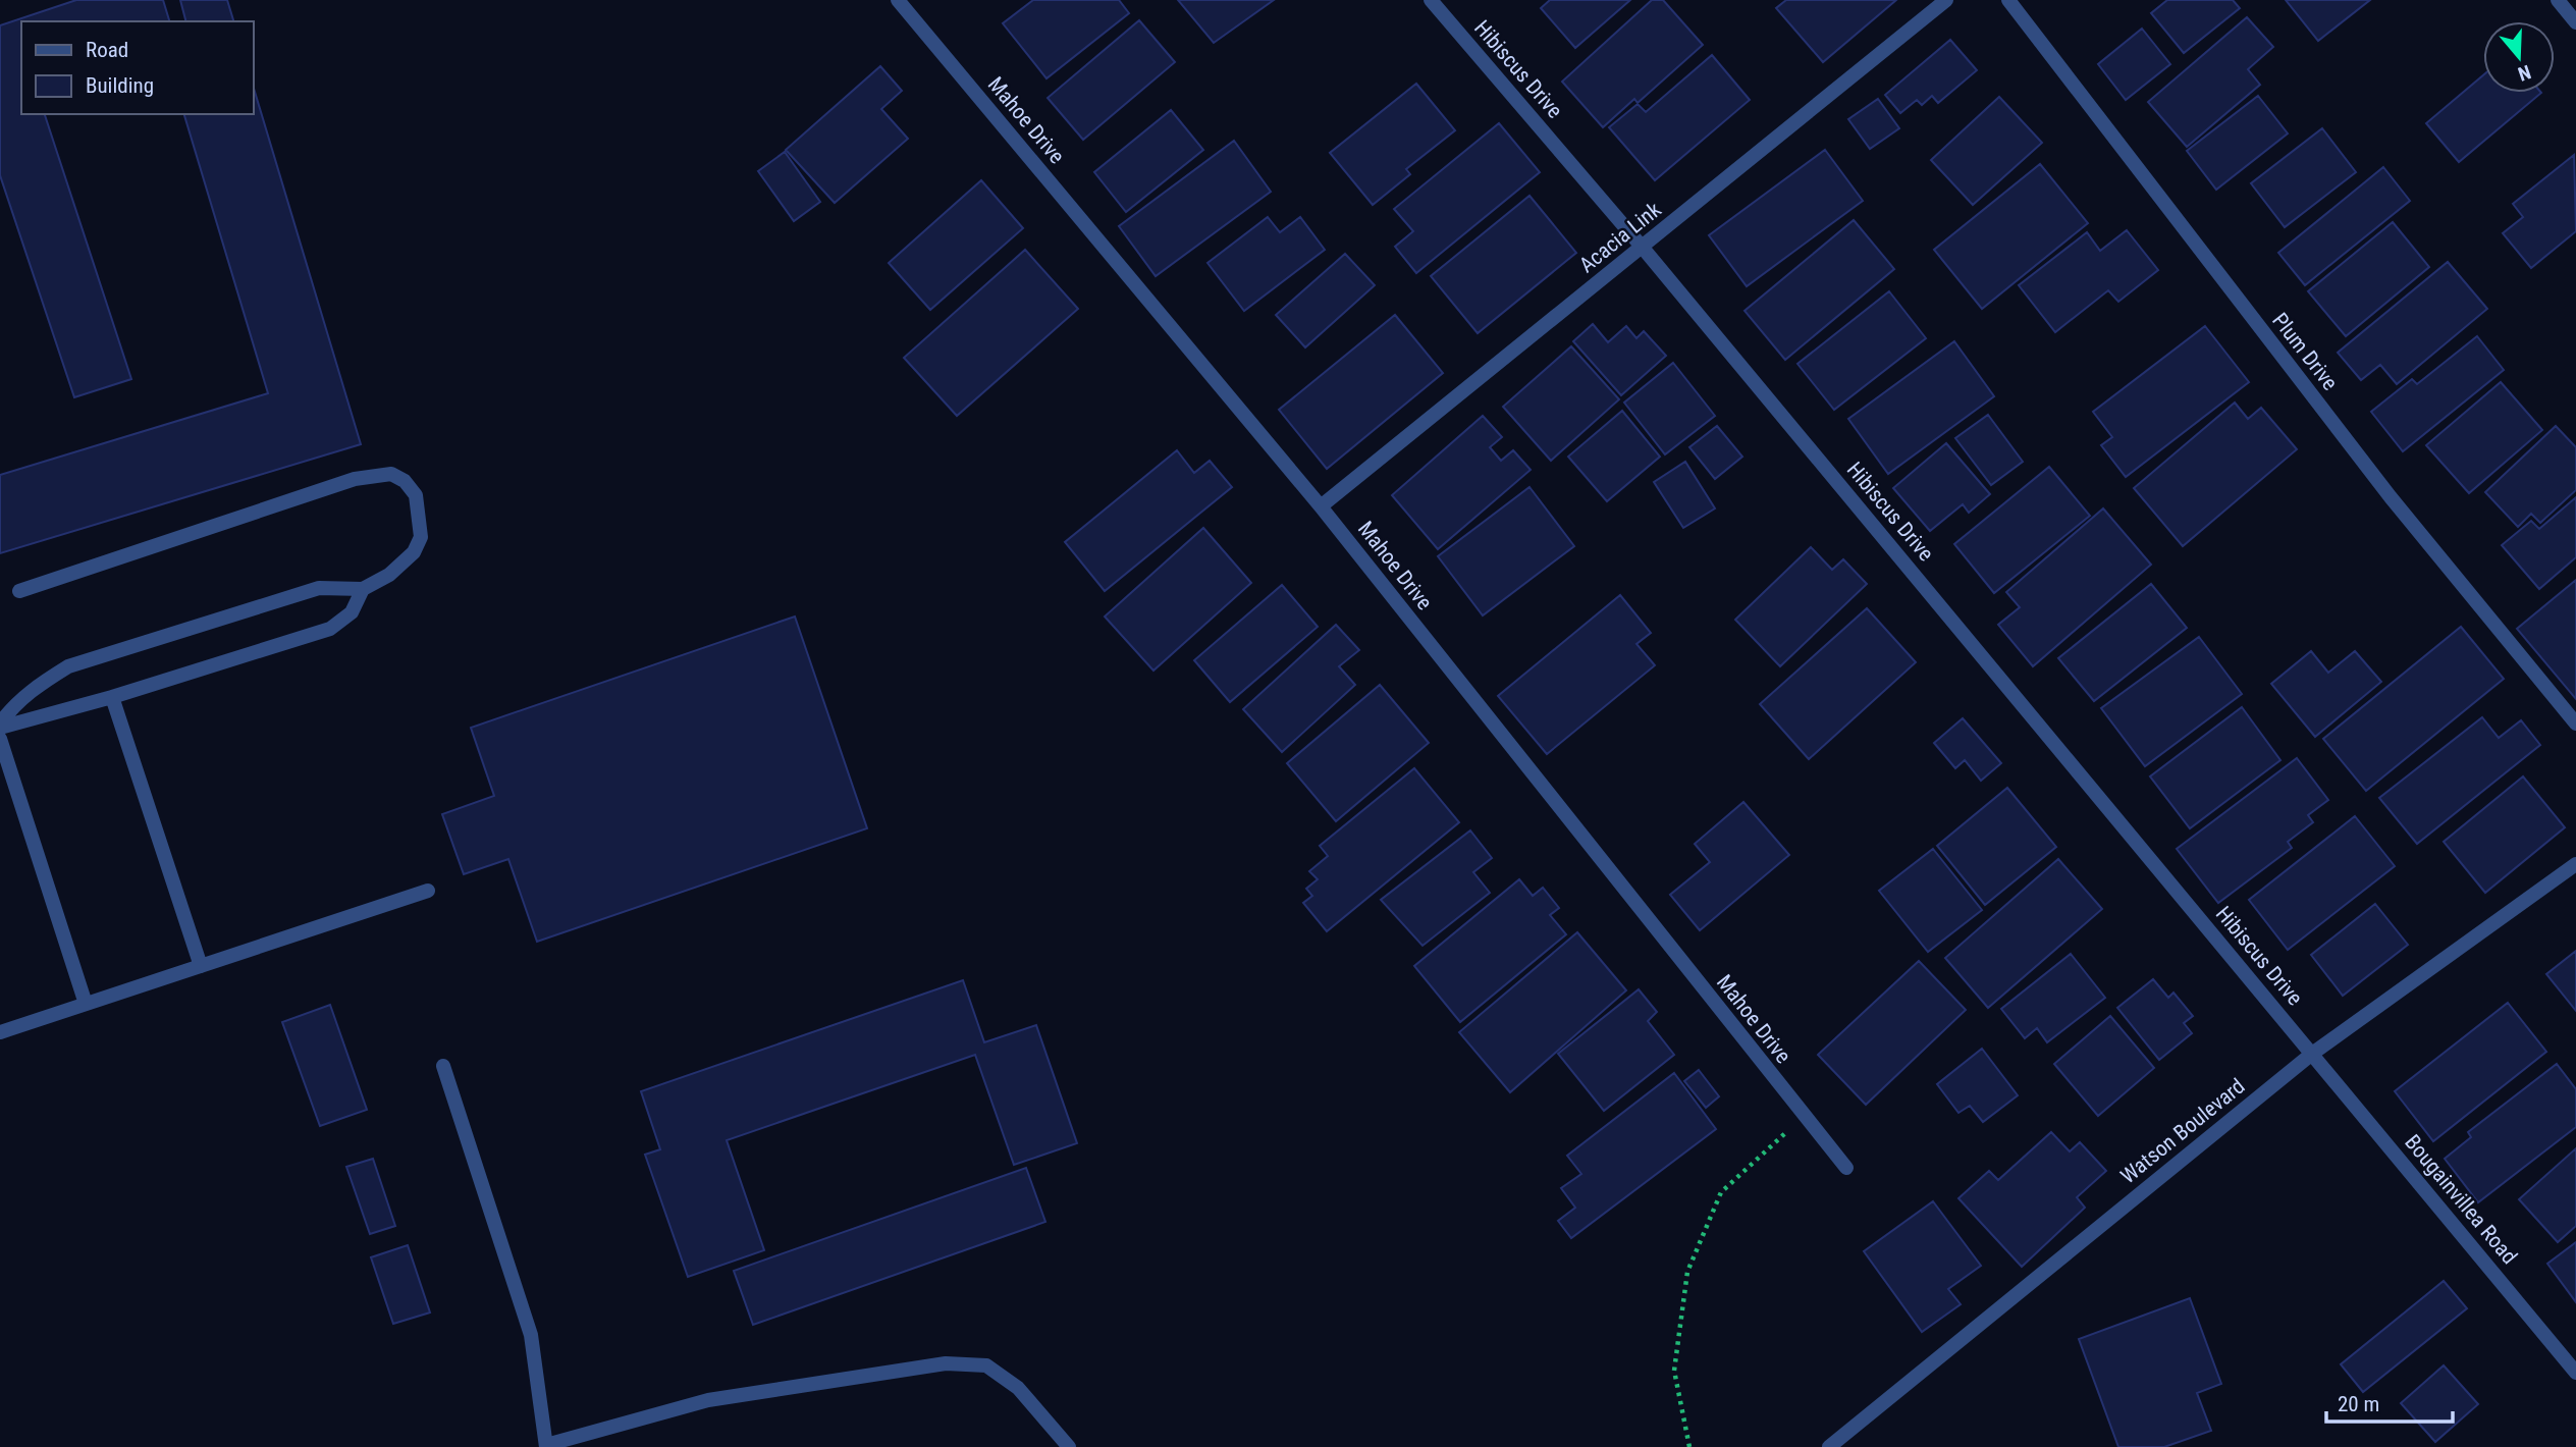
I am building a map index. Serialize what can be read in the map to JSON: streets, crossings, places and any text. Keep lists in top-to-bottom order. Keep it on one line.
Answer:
{"streets":{"street":["Hibiscus Drive","Mahoe Drive","Acacia Link","Plum Drive","Watson Boulevard","Bougainvillea Road"]},"crossings":[["Hibiscus Drive","Acacia Link"],["Hibiscus Drive","Watson Boulevard"],["Hibiscus Drive","Bougainvillea Road"],["Mahoe Drive","Acacia Link"],["Watson Boulevard","Bougainvillea Road"]],"legend":["Road","Building"],"scale_bar":"20 m","north":"bottom"}
